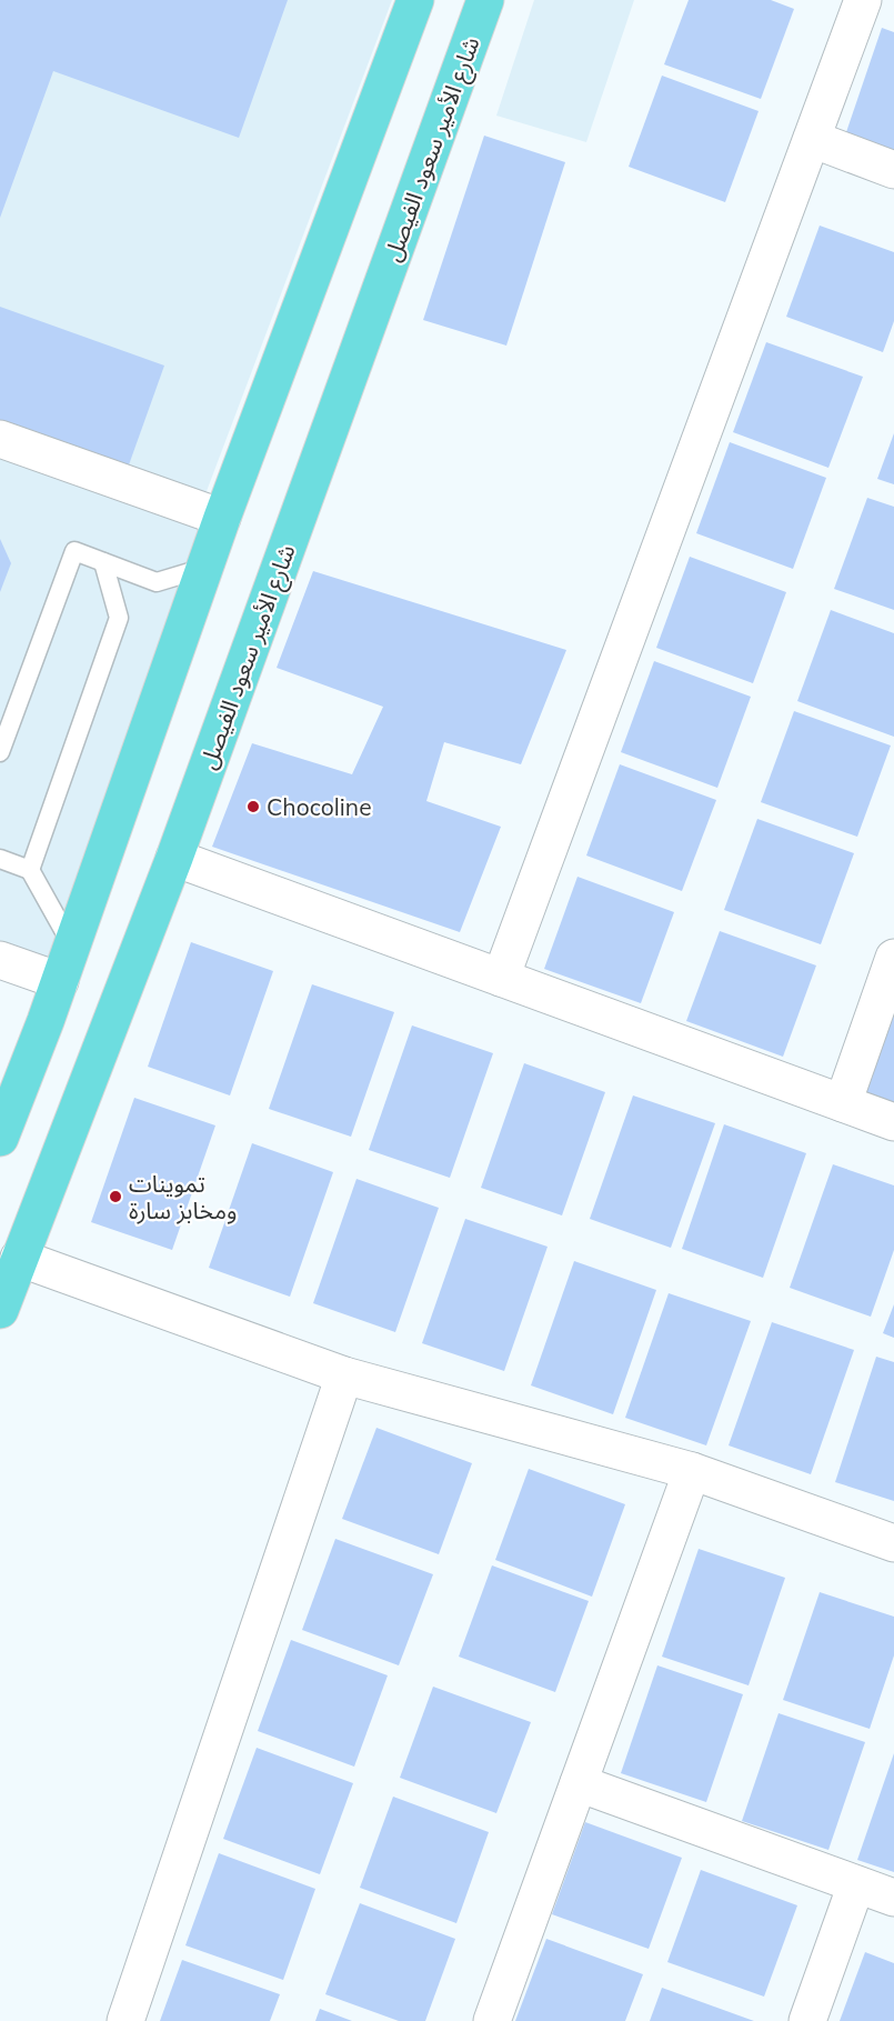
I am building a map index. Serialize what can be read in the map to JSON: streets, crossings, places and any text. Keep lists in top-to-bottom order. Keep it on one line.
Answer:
{"streets":{"main road":["شارع الأمير سعود الفيصل"]},"places":["Chocoline","تموينات ومخابز سارة"]}
